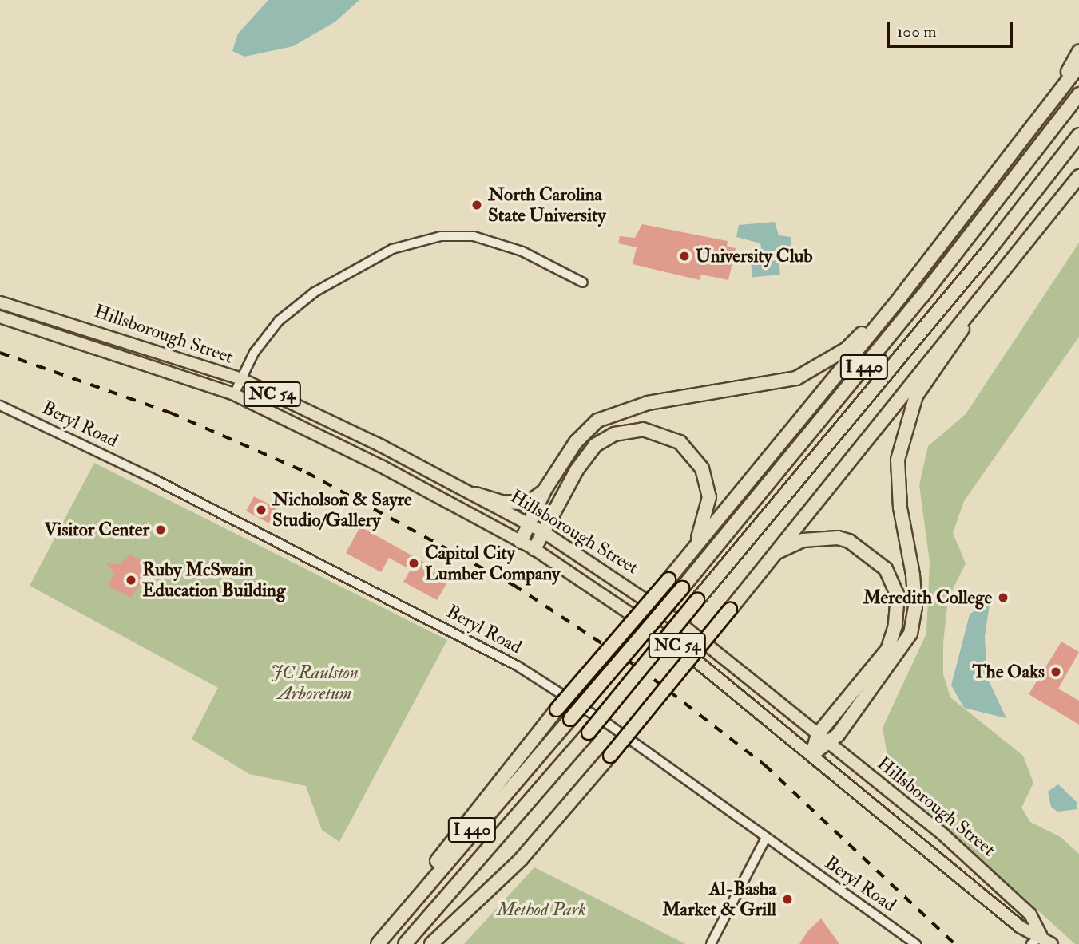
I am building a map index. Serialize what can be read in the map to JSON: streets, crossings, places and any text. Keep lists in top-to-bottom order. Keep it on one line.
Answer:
{"streets":{"highway":["I 440"],"main road":["Hillsborough Street","NC 54"],"street":["Beryl Road"]},"parks":["JC Raulston Arboretum","Method Park"],"places":["North Carolina State University","University Club","Nicholson & Sayre Studio/Gallery","Visitor Center","Capitol City Lumber Company","Ruby McSwain Education Building","Meredith College","The Oaks","Al-Basha Market & Grill"],"scale_bar":"100 m"}
